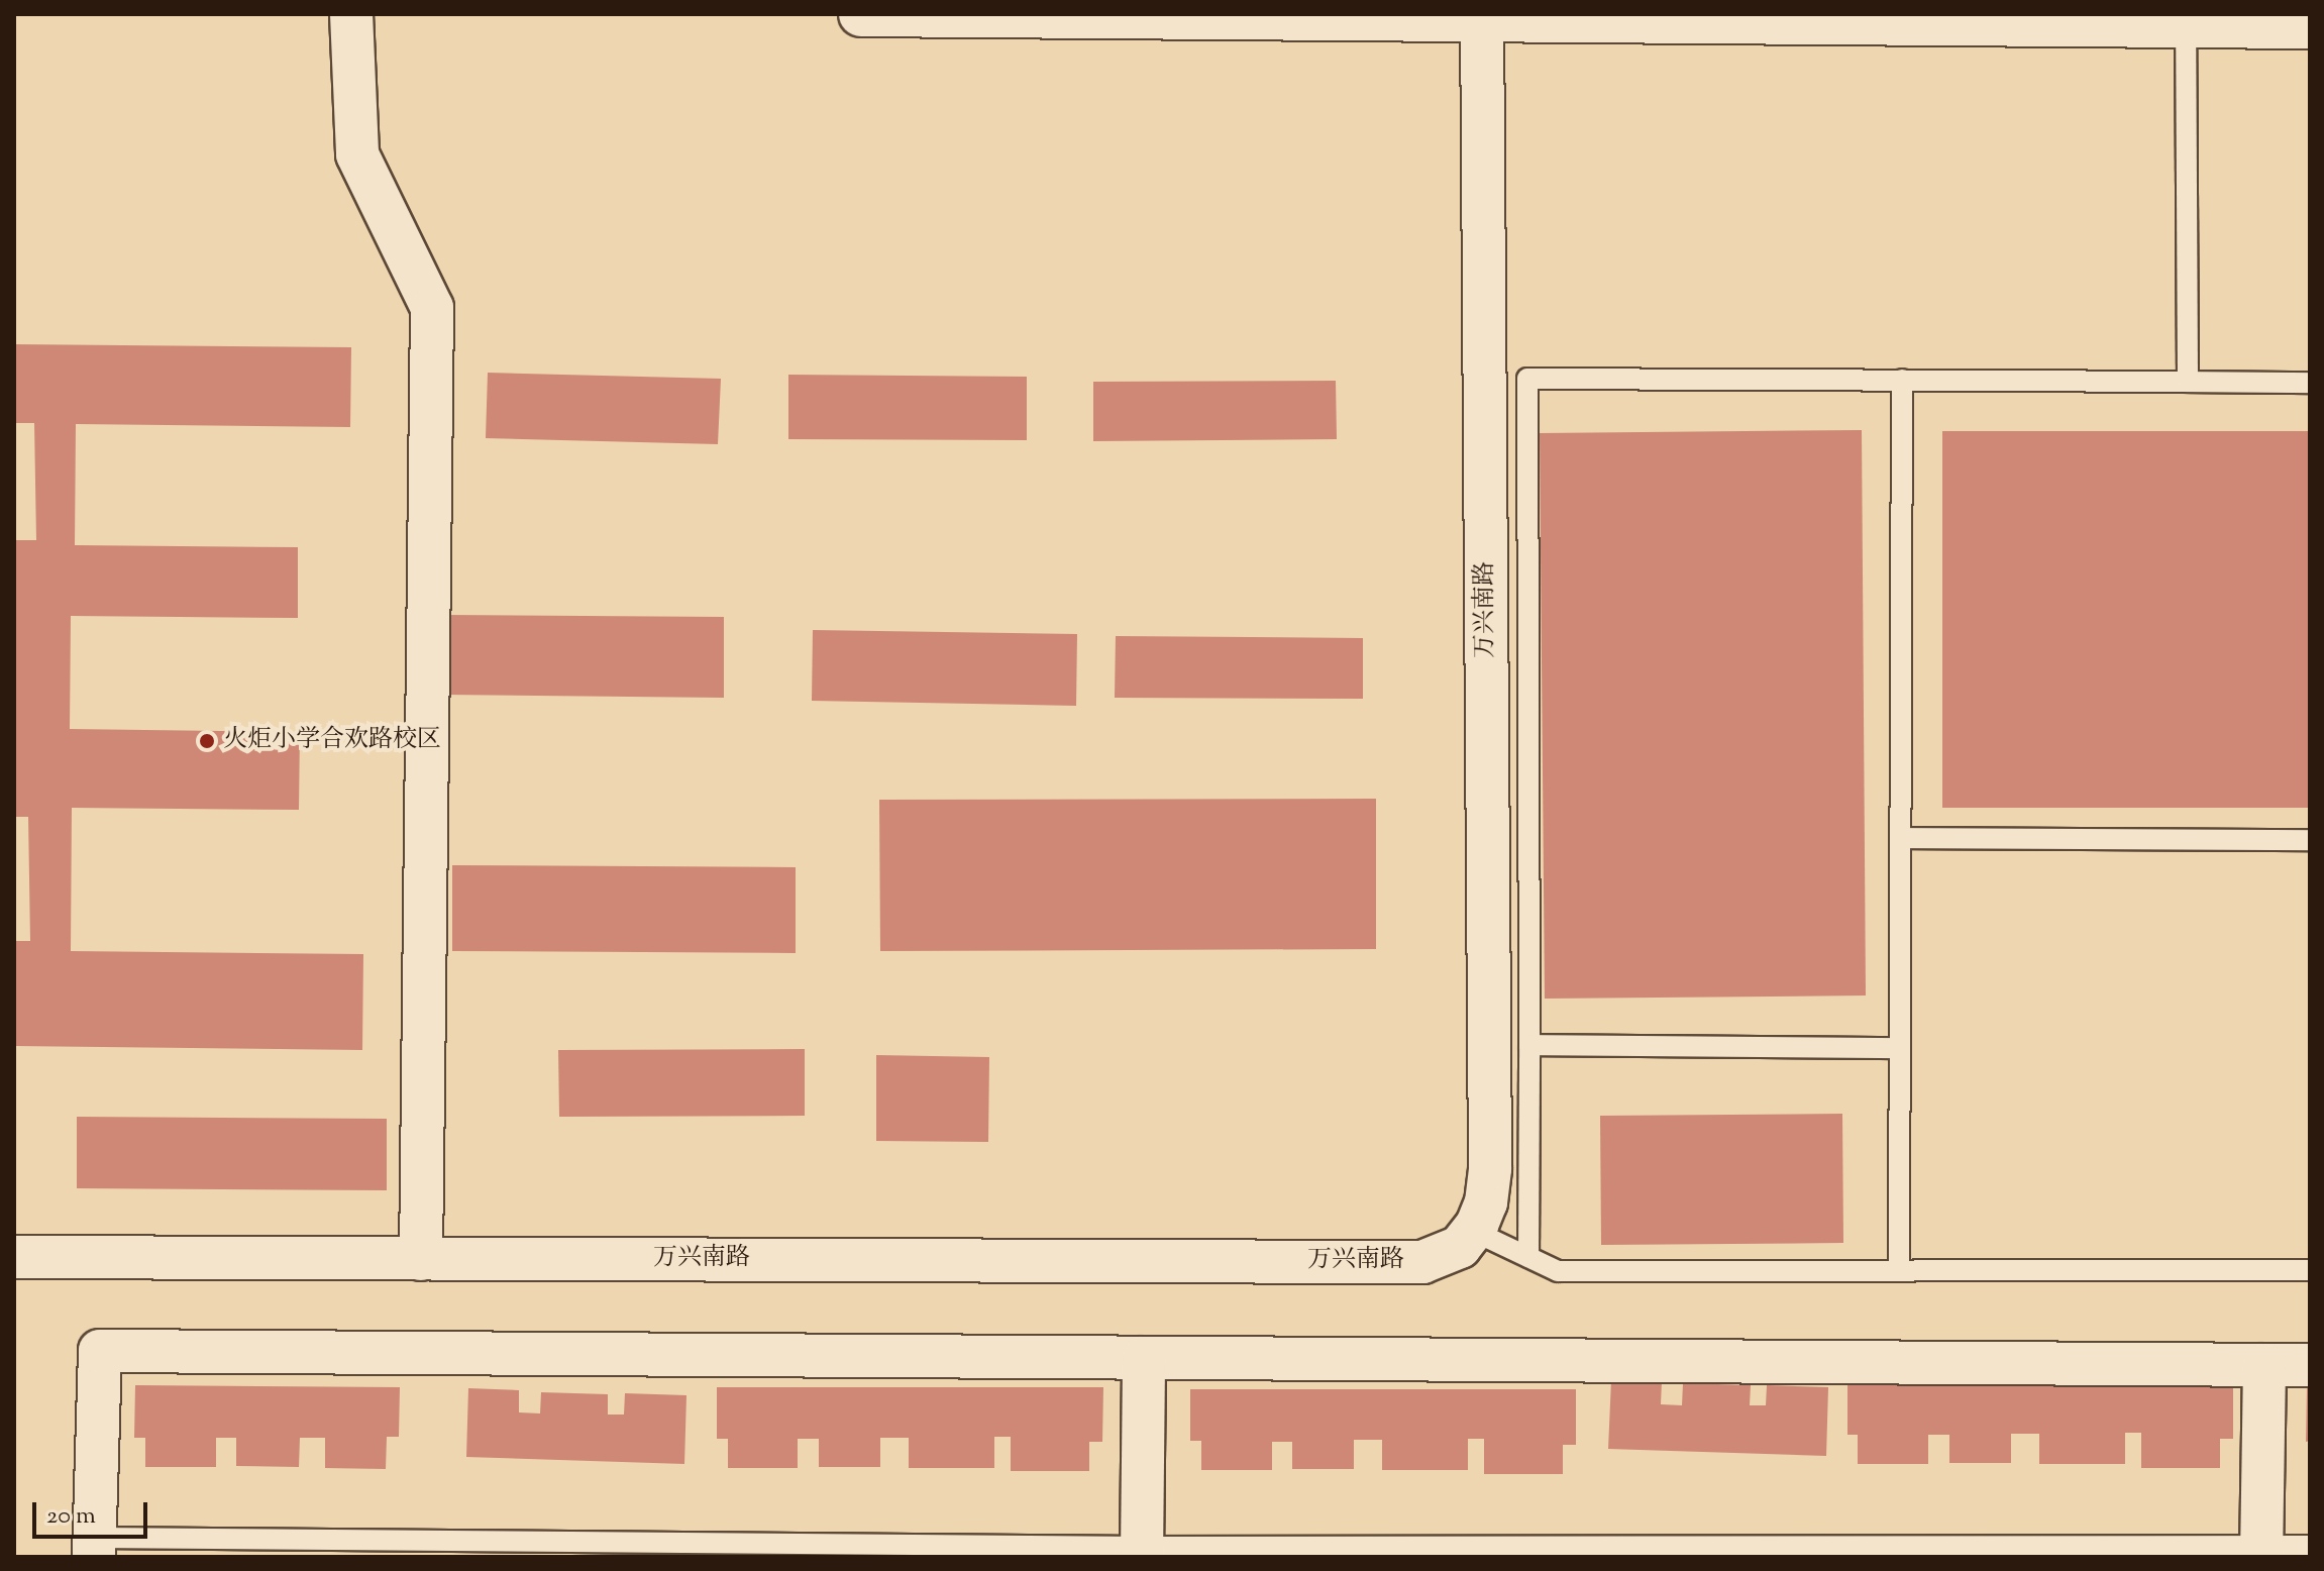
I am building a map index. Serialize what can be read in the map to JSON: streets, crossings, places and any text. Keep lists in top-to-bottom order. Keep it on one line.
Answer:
{"streets":{"street":["万兴南路"]},"places":["火炬小学合欢路校区"],"scale_bar":"20 m"}
